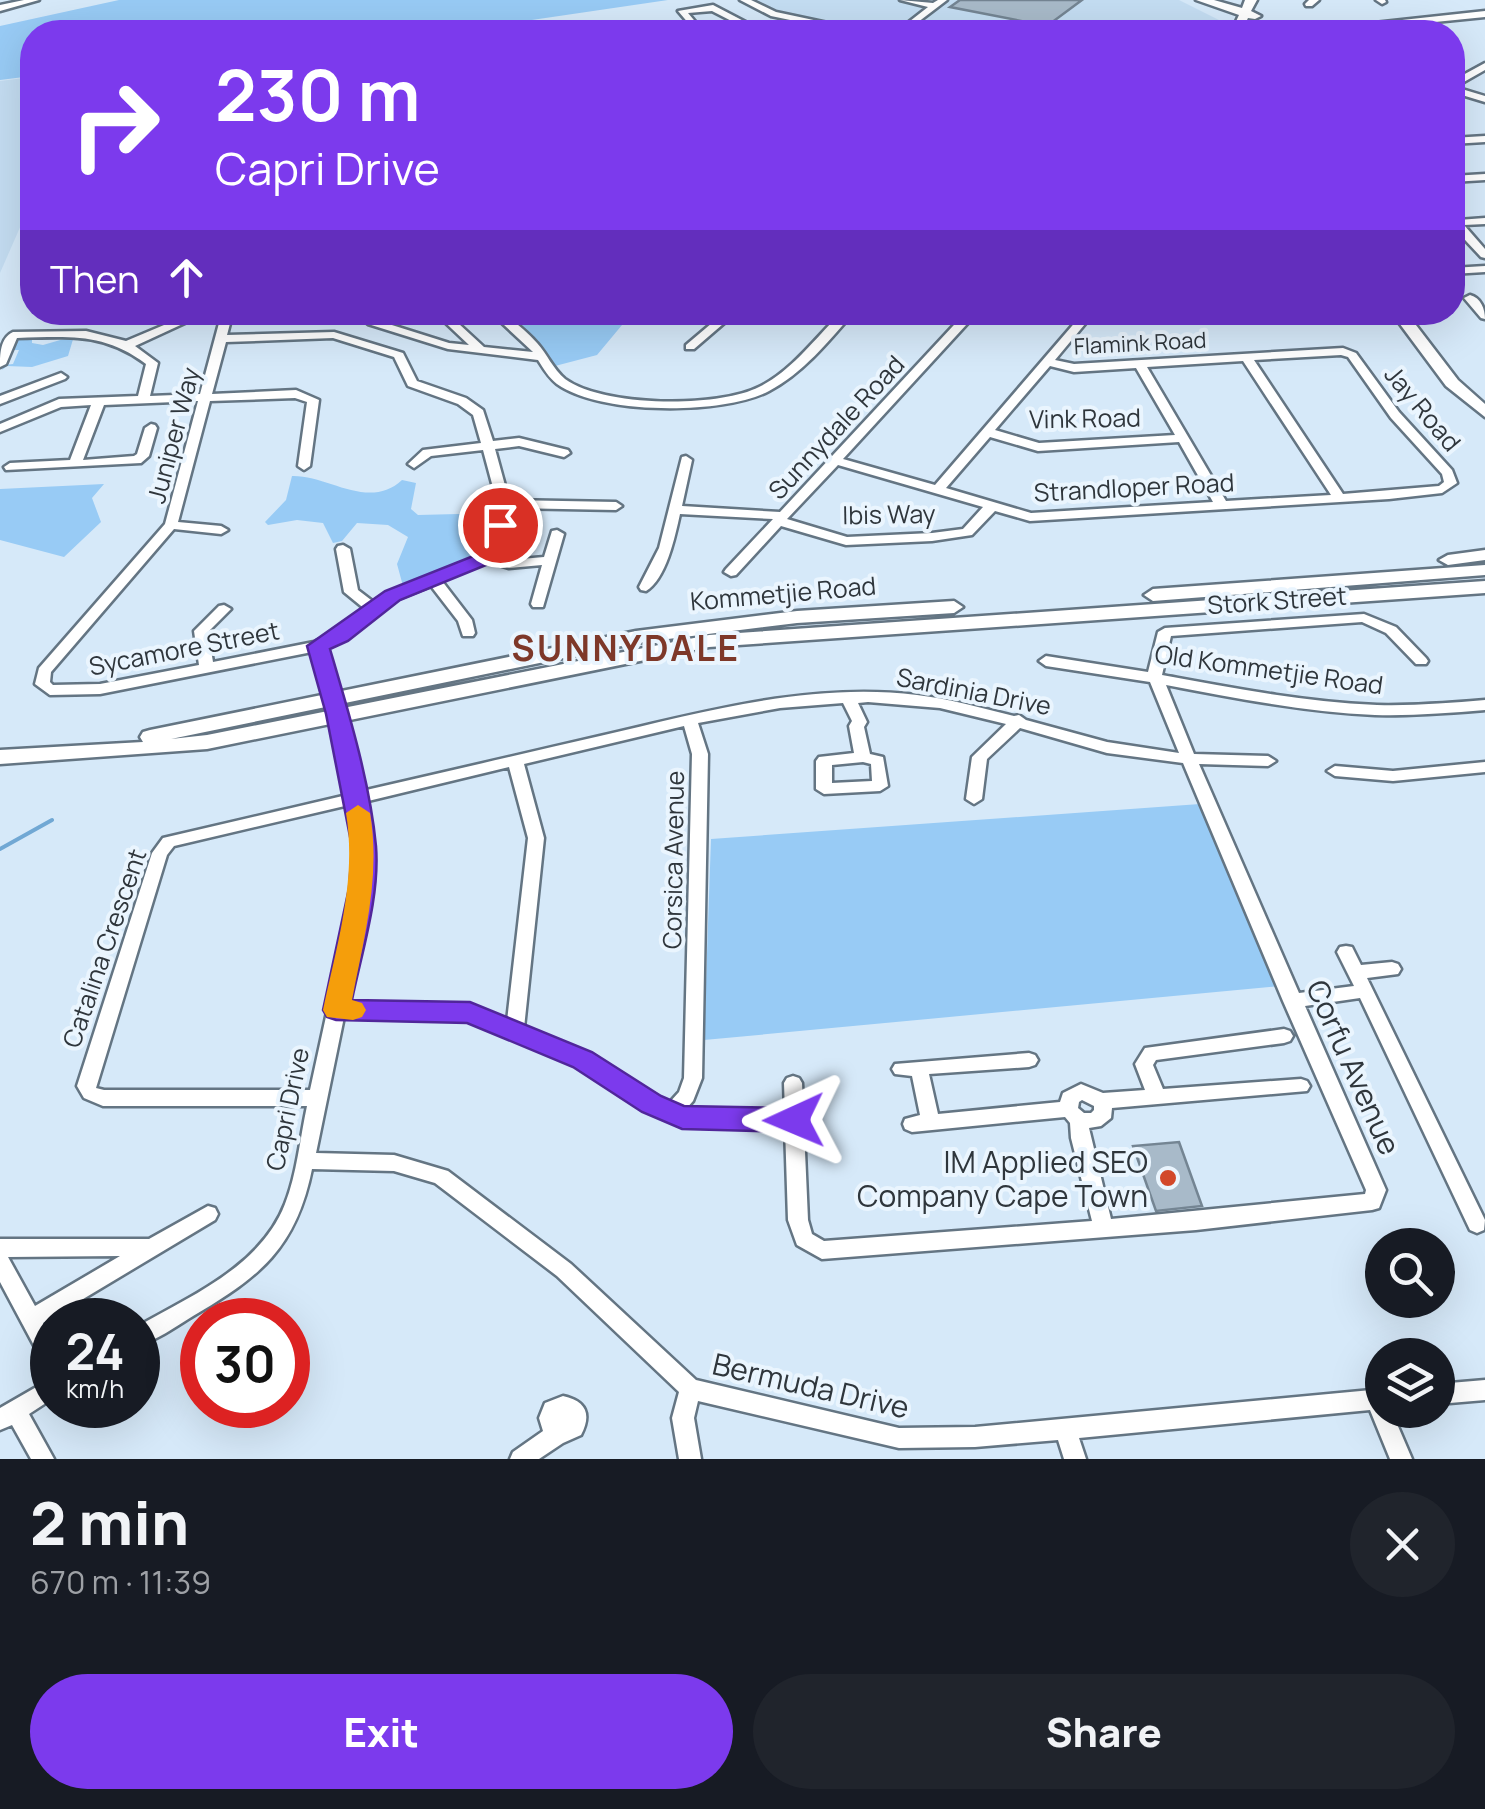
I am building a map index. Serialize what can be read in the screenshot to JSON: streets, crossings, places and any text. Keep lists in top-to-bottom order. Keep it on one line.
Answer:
{"streets":{"main road":["Kommetjie Road"],"street":["Flamink Road","Jay Road","Vink Road","Sunnydale Road","Juniper Way","Strandloper Road","Ibis Way","Stork Street","Sycamore Street","Old Kommetjie Road","Sardinia Drive","Corsica Avenue","Catalina Crescent","Corfu Avenue","Capri Drive","Bermuda Drive"]},"crossings":[["Flamink Road","Jay Road"],["Jay Road","Strandloper Road"],["Sunnydale Road","Strandloper Road"],["Sunnydale Road","Ibis Way"],["Juniper Way","Sycamore Street"],["Strandloper Road","Ibis Way"],["Kommetjie Road","Capri Drive"],["Sycamore Street","Capri Drive"],["Old Kommetjie Road","Corfu Avenue"],["Sardinia Drive","Corsica Avenue"],["Sardinia Drive","Corfu Avenue"],["Catalina Crescent","Capri Drive"],["Capri Drive","Bermuda Drive"]],"districts":["SUNNYDALE"],"places":["IM Applied SEO Company Cape Town"],"page":{"turn":["230 m","Capri Drive"],"then":"Then","speed":"24 km/h","limit":"30","heading":["2 min","670 m · 11:39"],"buttons":["Exit","Share"]}}
